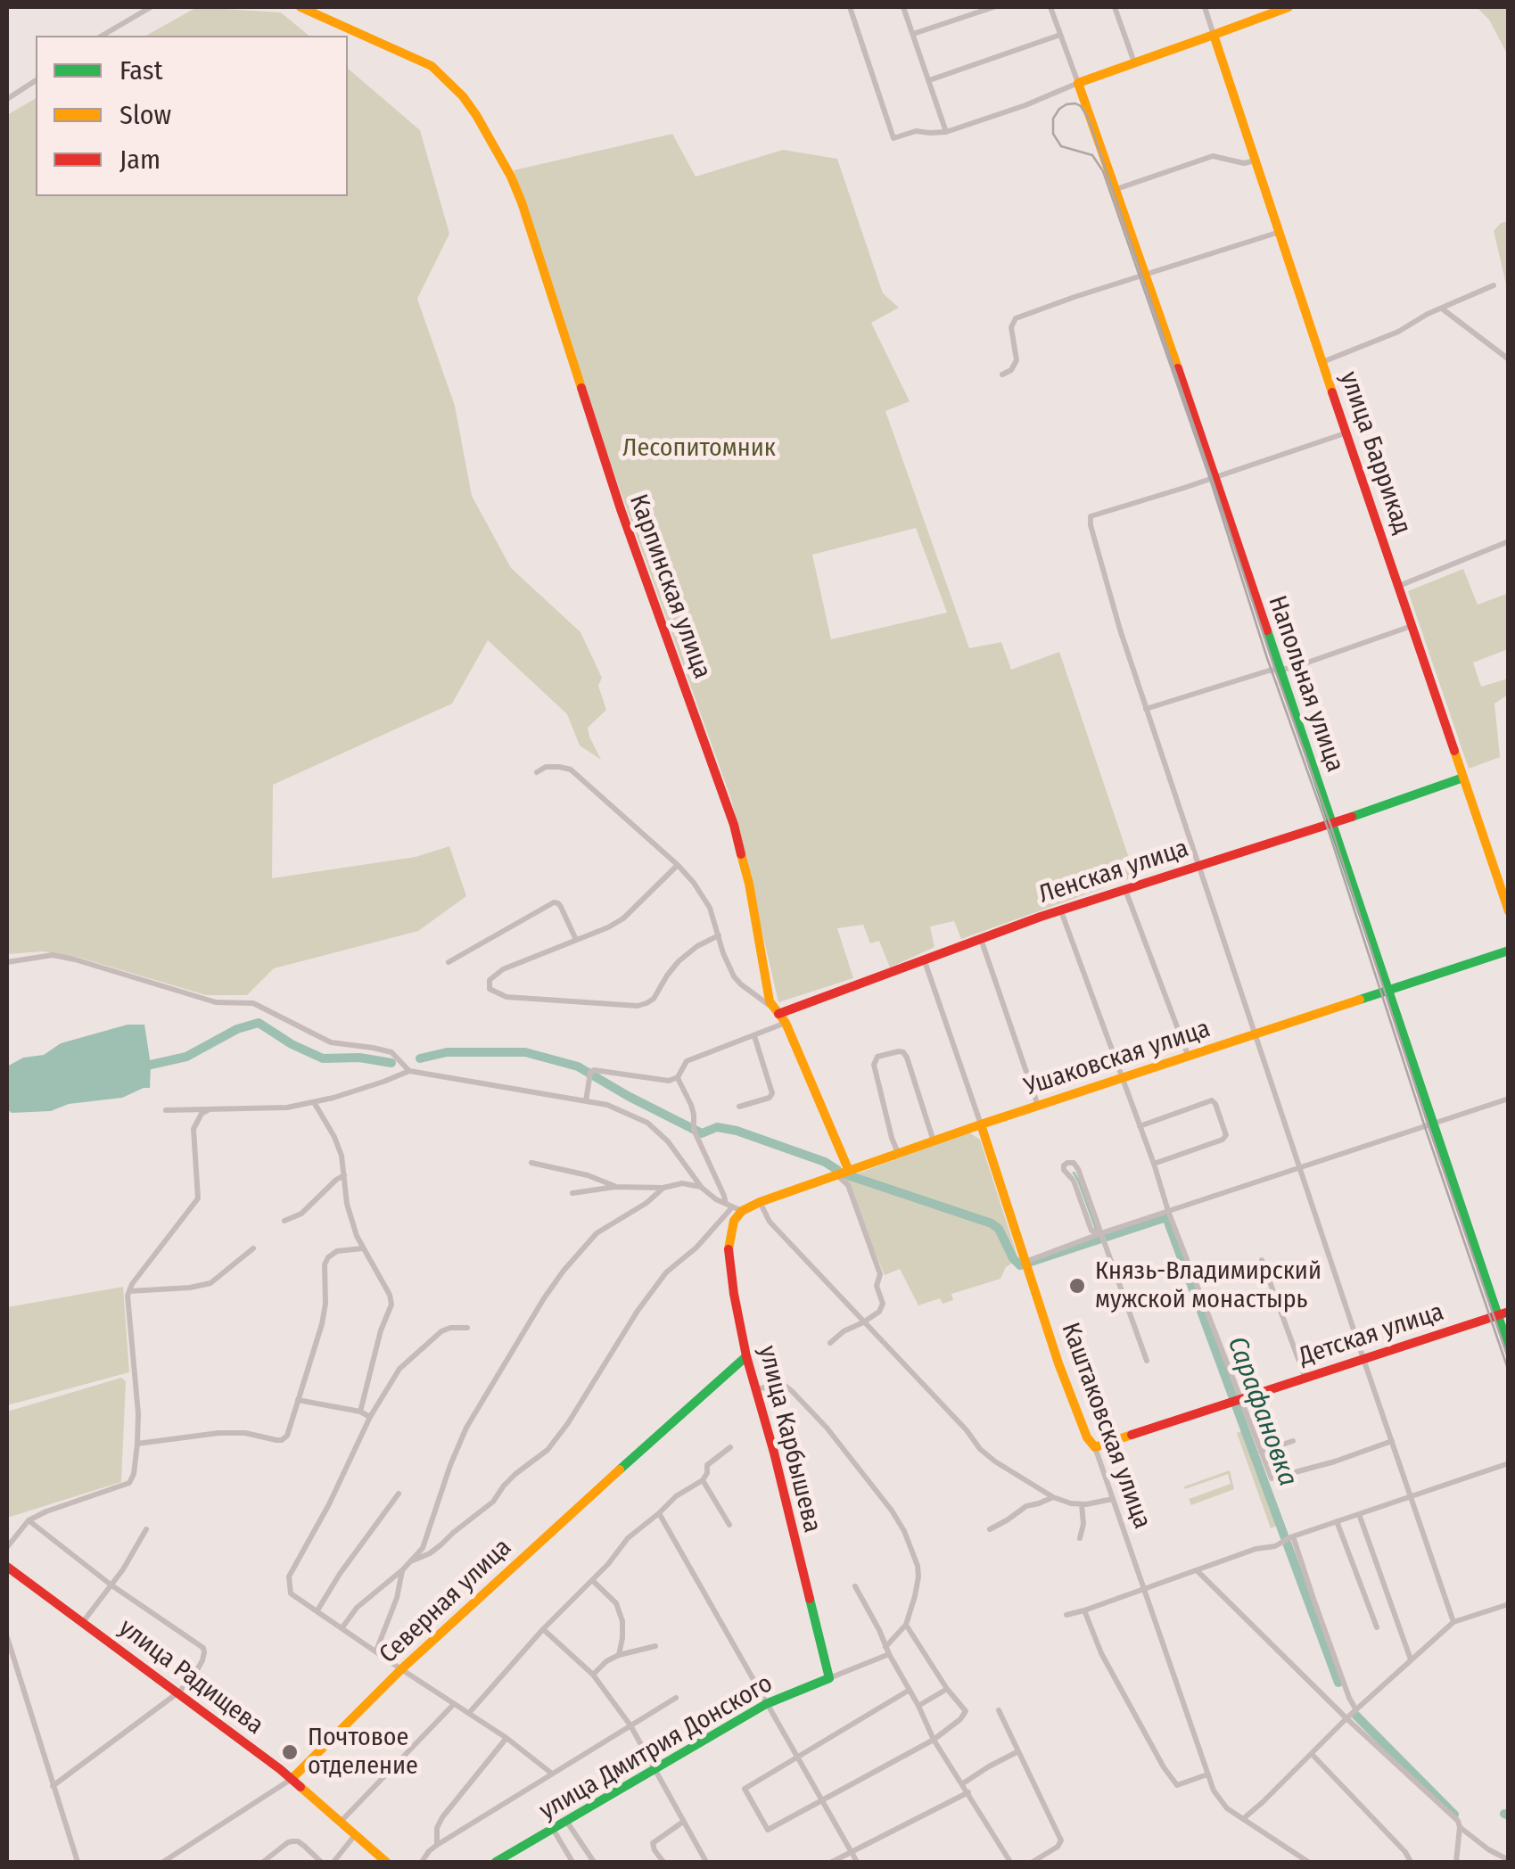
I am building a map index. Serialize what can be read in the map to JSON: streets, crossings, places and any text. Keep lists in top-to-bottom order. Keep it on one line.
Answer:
{"streets":{"street":["улица Баррикад","Карпинская улица","Напольная улица","Ленская улица","Ушаковская улица","Детская улица","Каштаковская улица","улица Карбышева","Северная улица","улица Радищева","улица Дмитрия Донского"]},"crossings":[["улица Баррикад","Ленская улица"],["Карпинская улица","Ленская улица"],["Карпинская улица","Ушаковская улица"],["Напольная улица","Ленская улица"],["Напольная улица","Ушаковская улица"],["Напольная улица","Детская улица"],["Ленская улица","Каштаковская улица"],["Ушаковская улица","Каштаковская улица"],["Ушаковская улица","улица Карбышева"],["Детская улица","Каштаковская улица"],["улица Карбышева","Северная улица"],["улица Карбышева","улица Дмитрия Донского"],["Северная улица","улица Радищева"]],"water":["Сарафановка"],"parks":["Лесопитомник"],"places":["Князь-Владимирский мужской монастырь","Почтовое отделение"],"legend":["Fast","Slow","Jam"]}
